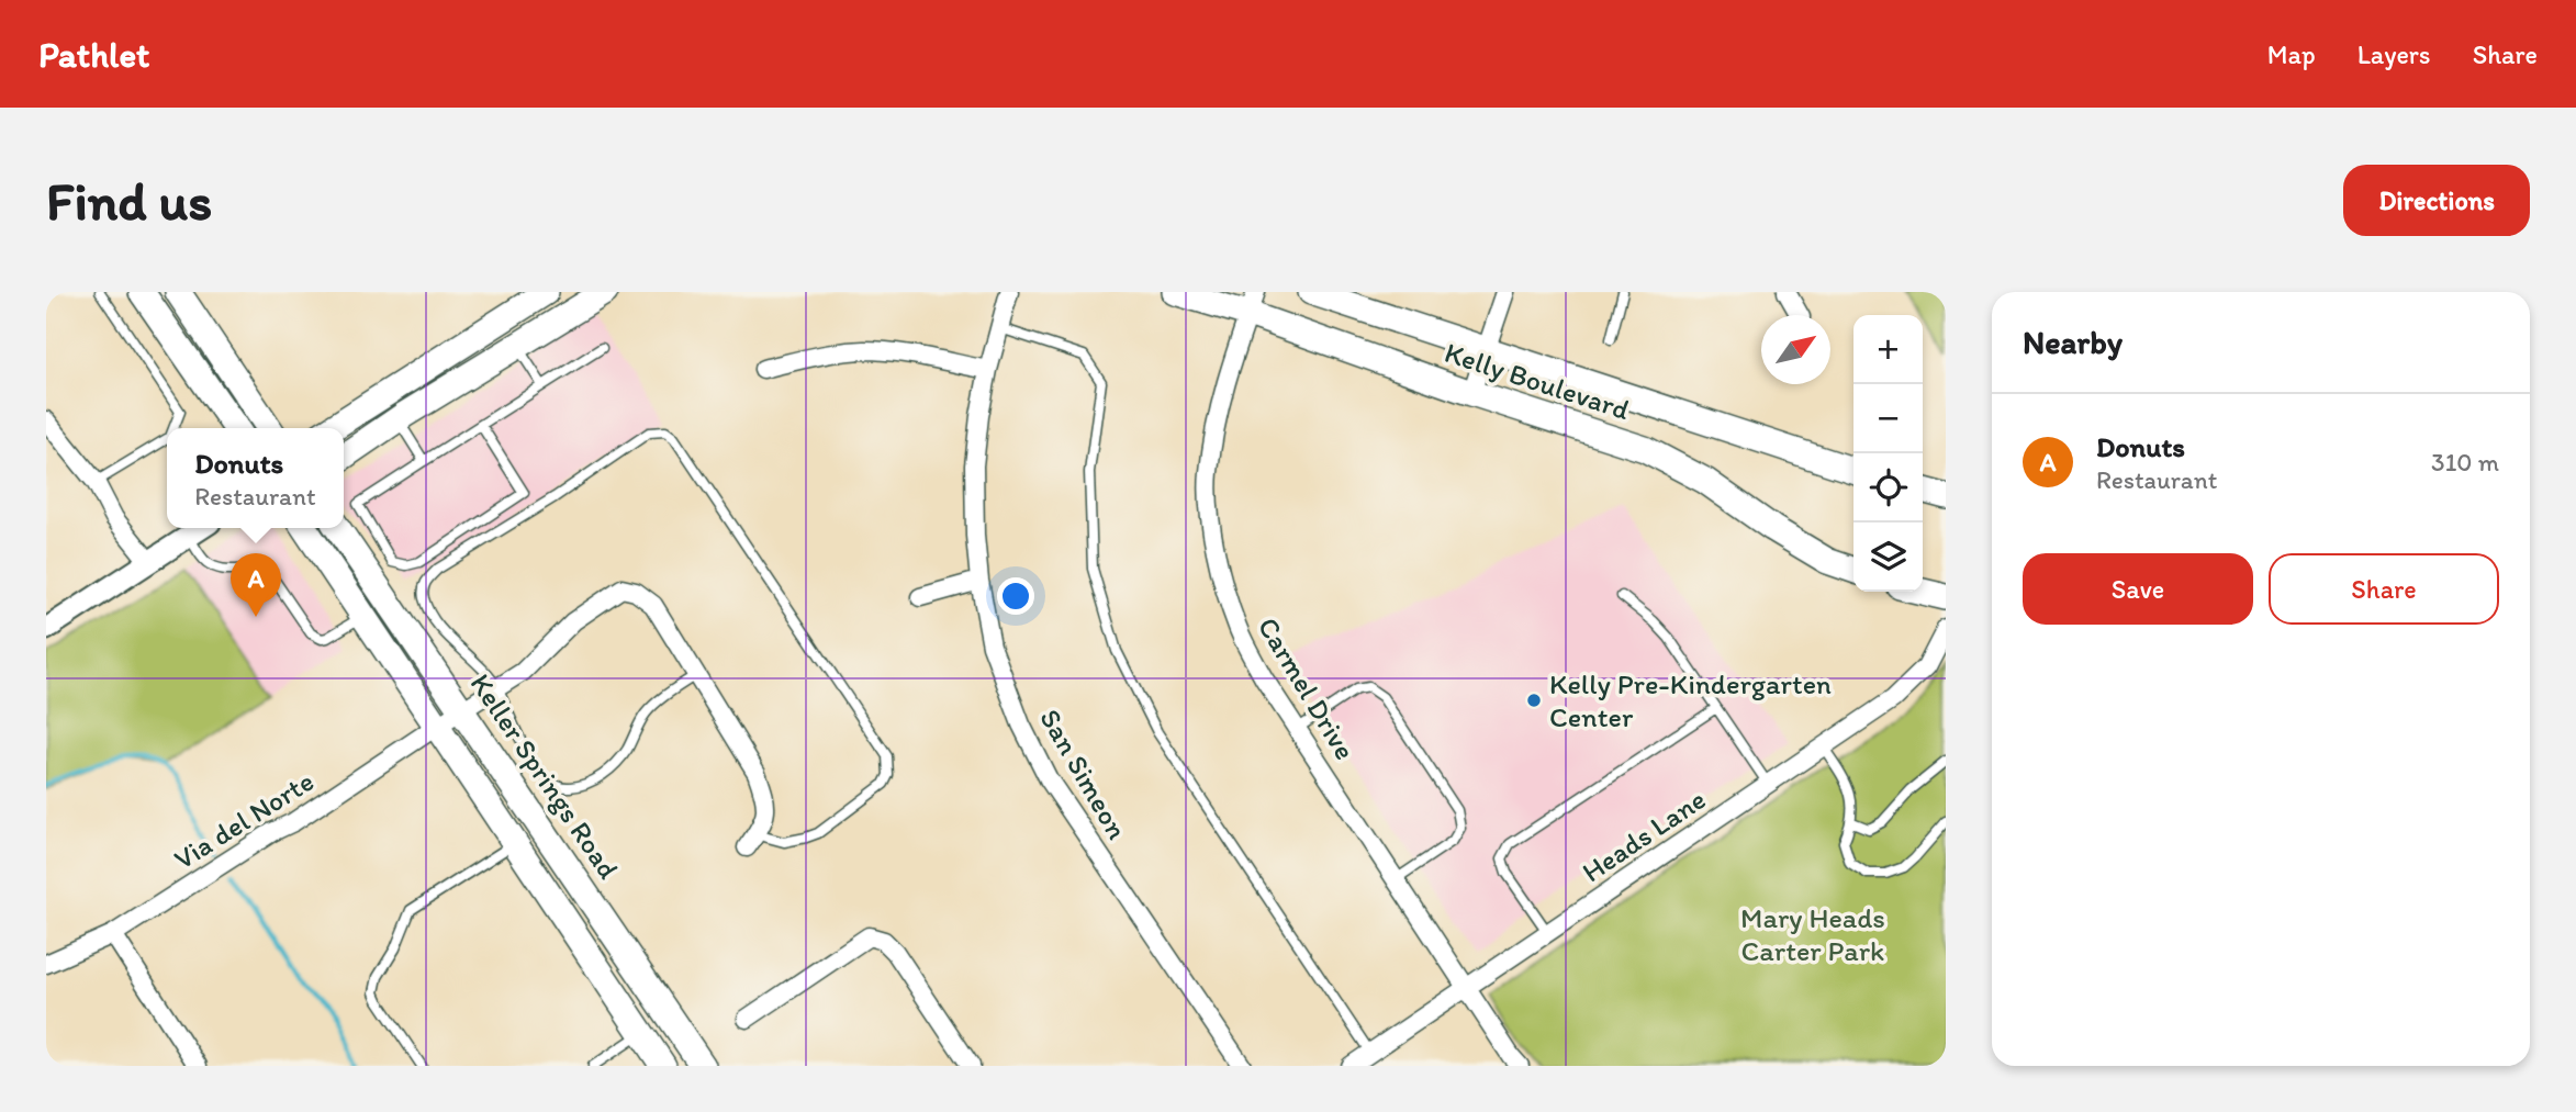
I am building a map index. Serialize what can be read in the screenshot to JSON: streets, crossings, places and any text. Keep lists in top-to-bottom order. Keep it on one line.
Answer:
{"streets":{"main road":["Kelly Boulevard","Keller Springs Road"],"street":["Carmel Drive","San Simeon","Via del Norte","Heads Lane"]},"crossings":[["Kelly Boulevard","Carmel Drive"],["Carmel Drive","Heads Lane"],["Keller Springs Road","Via del Norte"]],"parks":["Mary Heads Carter Park"],"places":["Kelly Pre-Kindergarten Center"],"north":"top right","page":{"header":"Pathlet","nav":["Map","Layers","Share"],"buttons":["Directions",["Save","Share"]],"title":"Find us","heading":"Nearby","map_buttons":["+","−"],"list":[{"mark":"A","name":"Donuts","note":"Restaurant","value":"310 m"}],"popup":["Donuts","Restaurant"],"pins":"A"}}
